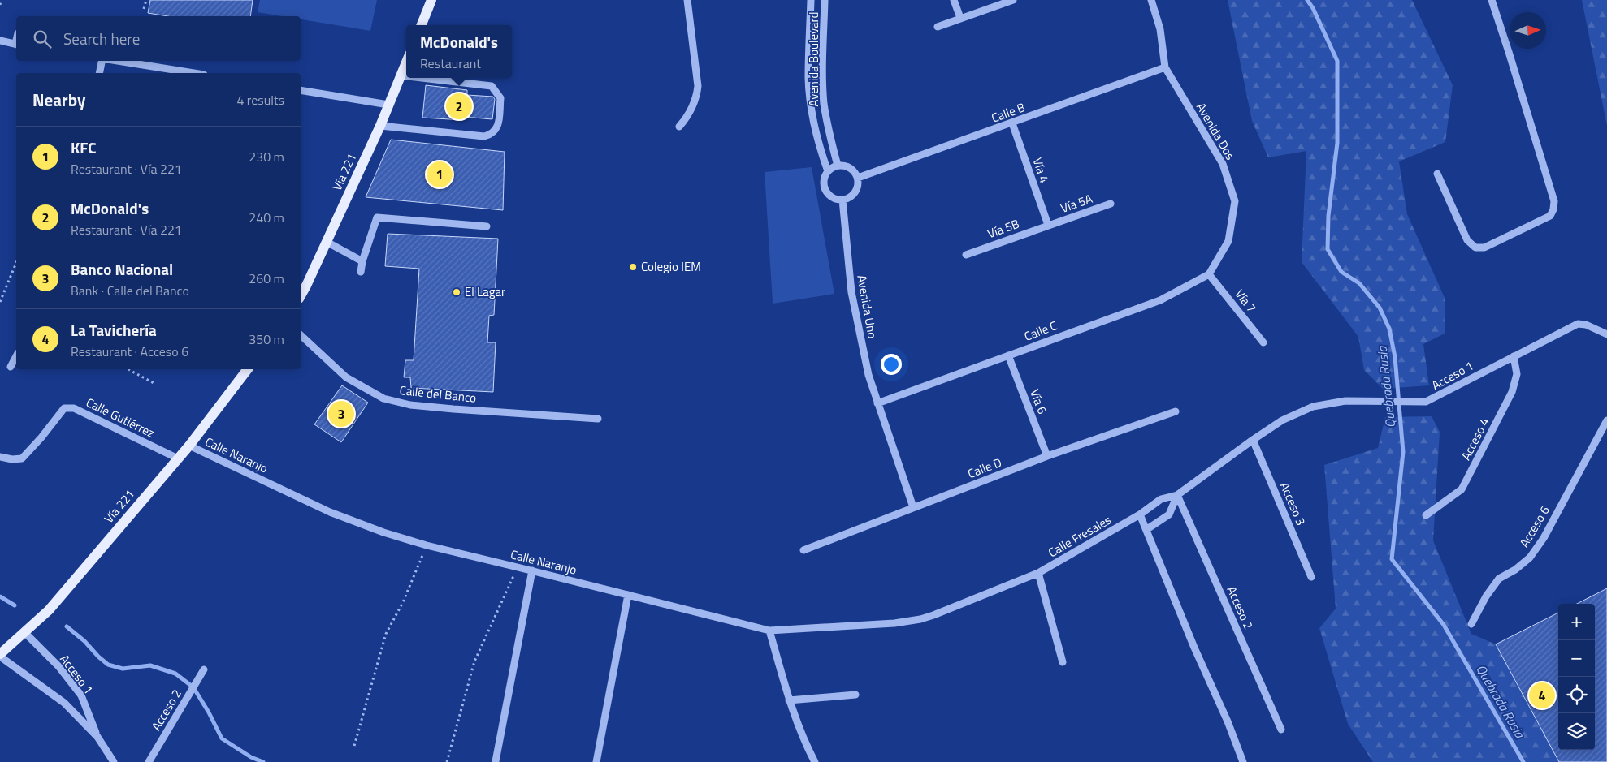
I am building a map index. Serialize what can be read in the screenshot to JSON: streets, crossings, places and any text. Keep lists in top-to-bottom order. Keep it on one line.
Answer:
{"streets":{"main road":["Vía 221"],"street":["Avenida Boulevard","Calle B","Avenida Dos","Vía 4","Vía 5A","Vía 5B","Vía 7","Avenida Uno","Calle C","Acceso 1","Calle del Banco","Vía 6","Calle Gutiérrez","Acceso 4","Calle Naranjo","Calle D","Acceso 3","Acceso 6","Calle Fresales","Acceso 2"]},"crossings":[["Avenida Boulevard","Calle B"],["Avenida Boulevard","Avenida Uno"],["Calle B","Avenida Dos"],["Calle B","Vía 4"],["Calle B","Avenida Uno"],["Avenida Dos","Vía 7"],["Avenida Dos","Calle C"],["Vía 4","Vía 5A"],["Vía 4","Vía 5B"],["Vía 221","Acceso 1"],["Vía 221","Calle Gutiérrez"],["Vía 221","Calle Naranjo"],["Vía 5A","Vía 5B"],["Vía 7","Calle C"],["Avenida Uno","Calle C"],["Avenida Uno","Calle D"],["Calle C","Vía 6"],["Acceso 1","Acceso 4"],["Acceso 1","Acceso 3"],["Acceso 1","Calle Fresales"],["Acceso 1","Acceso 2"],["Vía 6","Calle D"],["Calle Naranjo","Calle Fresales"]],"water":["Quebrada Rusia"],"places":["Colegio IEM","El Lagar"],"north":"right","page":{"search":"Search here","popup":["McDonald's","Restaurant"],"heading":["Nearby","4 results"],"pins":["2","1","3","4"],"list":[{"mark":"1","name":"KFC","note":"Restaurant · Vía 221","value":"230 m"},{"mark":"2","name":"McDonald's","note":"Restaurant · Vía 221","value":"240 m"},{"mark":"3","name":"Banco Nacional","note":"Bank · Calle del Banco","value":"260 m"},{"mark":"4","name":"La Tavichería","note":"Restaurant · Acceso 6","value":"350 m"}],"map_buttons":["+","−"]}}
